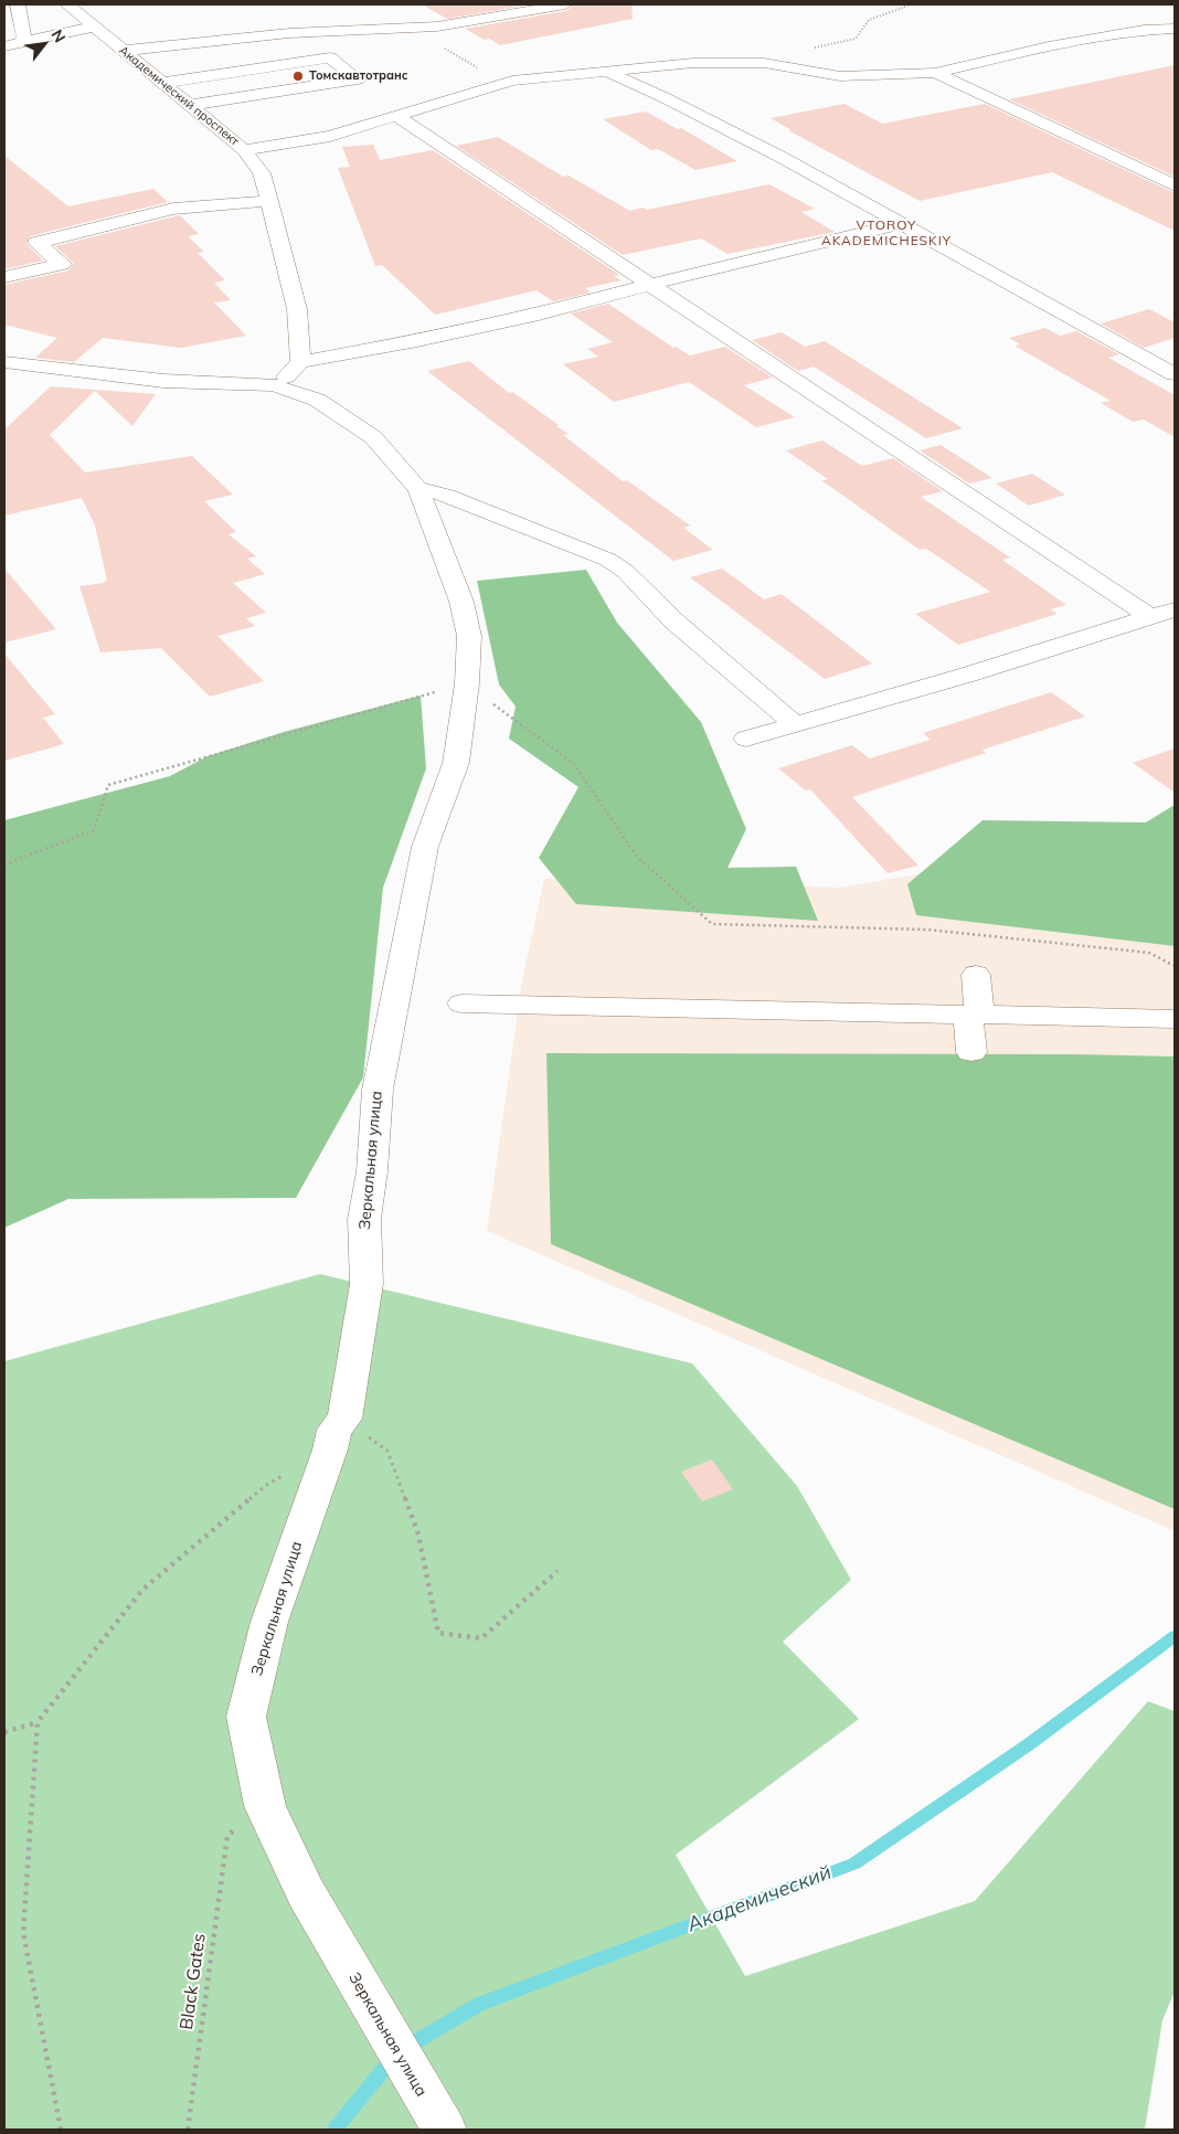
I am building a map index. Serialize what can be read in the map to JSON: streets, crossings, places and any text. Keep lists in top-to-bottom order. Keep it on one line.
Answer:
{"streets":{"street":["Академический проспект","Зеркальная улица"],"path":["Black Gates"]},"districts":["VTOROY AKADEMICHESKIY"],"water":["Академический"],"places":["Томскавтотранс"],"north":"top right"}
